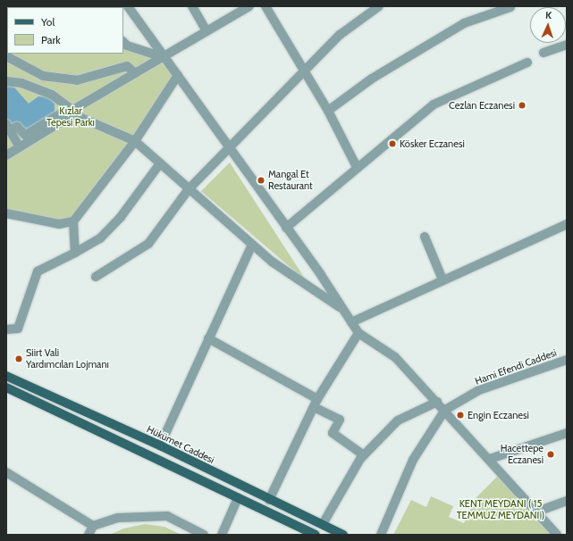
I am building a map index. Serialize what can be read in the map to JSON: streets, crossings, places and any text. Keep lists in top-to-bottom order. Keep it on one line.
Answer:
{"streets":{"main road":["Hükümet Caddesi"],"street":["Hami Efendi Caddesi"]},"parks":["Kızlar Tepesi Parkı","KENT MEYDANI ( 15 TEMMUZ MEYDANI )"],"places":["Cezlan Eczanesi","Kösker Eczanesi","Mangal Et Restaurant","Siirt Vali Yardımcıları Lojmanı","Engin Eczanesi","Hacettepe Eczanesi"],"legend":["Yol","Park"],"north":"top"}
